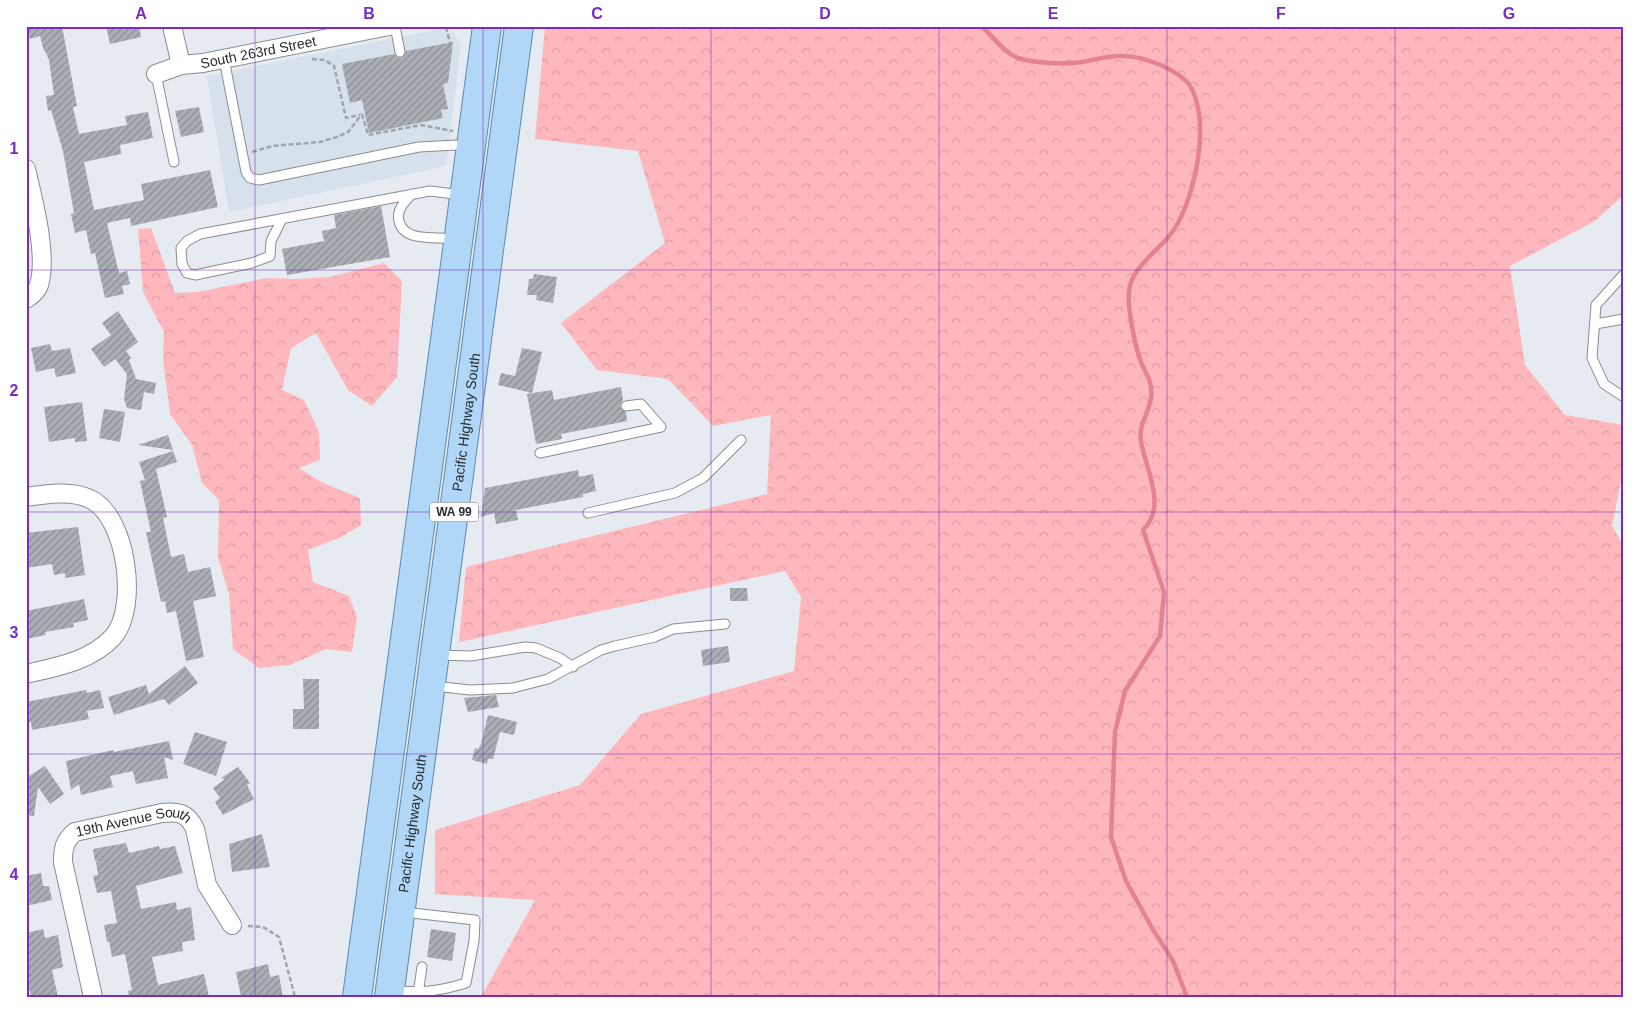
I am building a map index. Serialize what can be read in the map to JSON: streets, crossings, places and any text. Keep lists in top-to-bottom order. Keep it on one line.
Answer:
{"streets":{"main road":["Pacific Highway South","WA 99"],"street":["South 263rd Street","19th Avenue South"]},"grid":{"columns":["A","B","C","D","E","F","G"],"rows":["1","2","3","4"]}}
